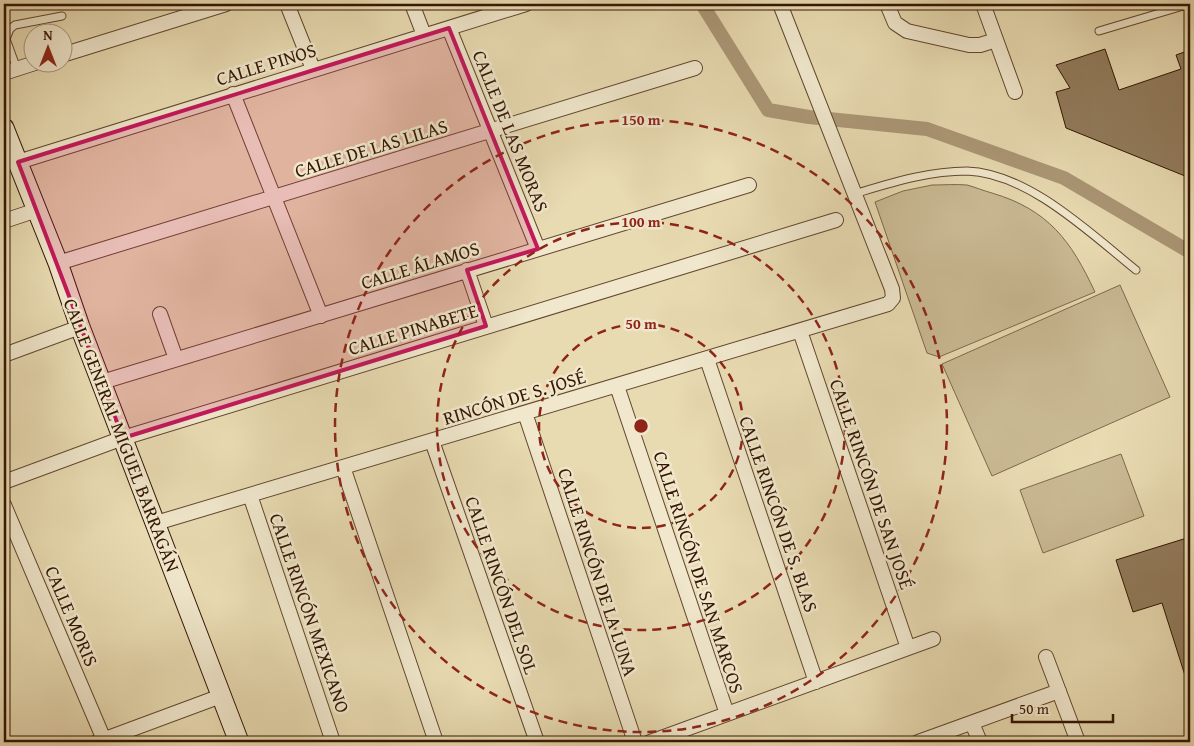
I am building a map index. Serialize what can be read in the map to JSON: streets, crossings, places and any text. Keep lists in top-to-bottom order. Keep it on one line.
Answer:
{"streets":{"main road":["CALLE GENERAL MIGUEL BARRAGÁN"],"street":["CALLE PINOS","CALLE DE LAS MORAS","CALLE DE LAS LILAS","CALLE ÁLAMOS","CALLE PINABETE","RINCÓN DE S. JOSÉ","CALLE RINCÓN DE SAN JOSÉ","CALLE RINCÓN DE S. BLAS","CALLE RINCÓN DE LA LUNA","CALLE RINCÓN DE SAN MARCOS","CALLE RINCÓN DEL SOL","CALLE RINCÓN MEXICANO","CALLE MORIS"]},"crossings":[["CALLE PINOS","CALLE DE LAS MORAS"],["CALLE PINOS","CALLE GENERAL MIGUEL BARRAGÁN"],["CALLE DE LAS MORAS","CALLE DE LAS LILAS"],["CALLE DE LAS MORAS","CALLE ÁLAMOS"],["CALLE DE LAS LILAS","CALLE GENERAL MIGUEL BARRAGÁN"],["CALLE ÁLAMOS","CALLE GENERAL MIGUEL BARRAGÁN"],["CALLE PINABETE","CALLE GENERAL MIGUEL BARRAGÁN"],["RINCÓN DE S. JOSÉ","CALLE GENERAL MIGUEL BARRAGÁN"],["RINCÓN DE S. JOSÉ","CALLE RINCÓN DE SAN JOSÉ"],["RINCÓN DE S. JOSÉ","CALLE RINCÓN DE S. BLAS"],["RINCÓN DE S. JOSÉ","CALLE RINCÓN DE LA LUNA"],["RINCÓN DE S. JOSÉ","CALLE RINCÓN DE SAN MARCOS"],["RINCÓN DE S. JOSÉ","CALLE RINCÓN DEL SOL"],["RINCÓN DE S. JOSÉ","CALLE RINCÓN MEXICANO"]],"scale_bar":"50 m","north":"top","rings":["150 m","100 m","50 m"]}
